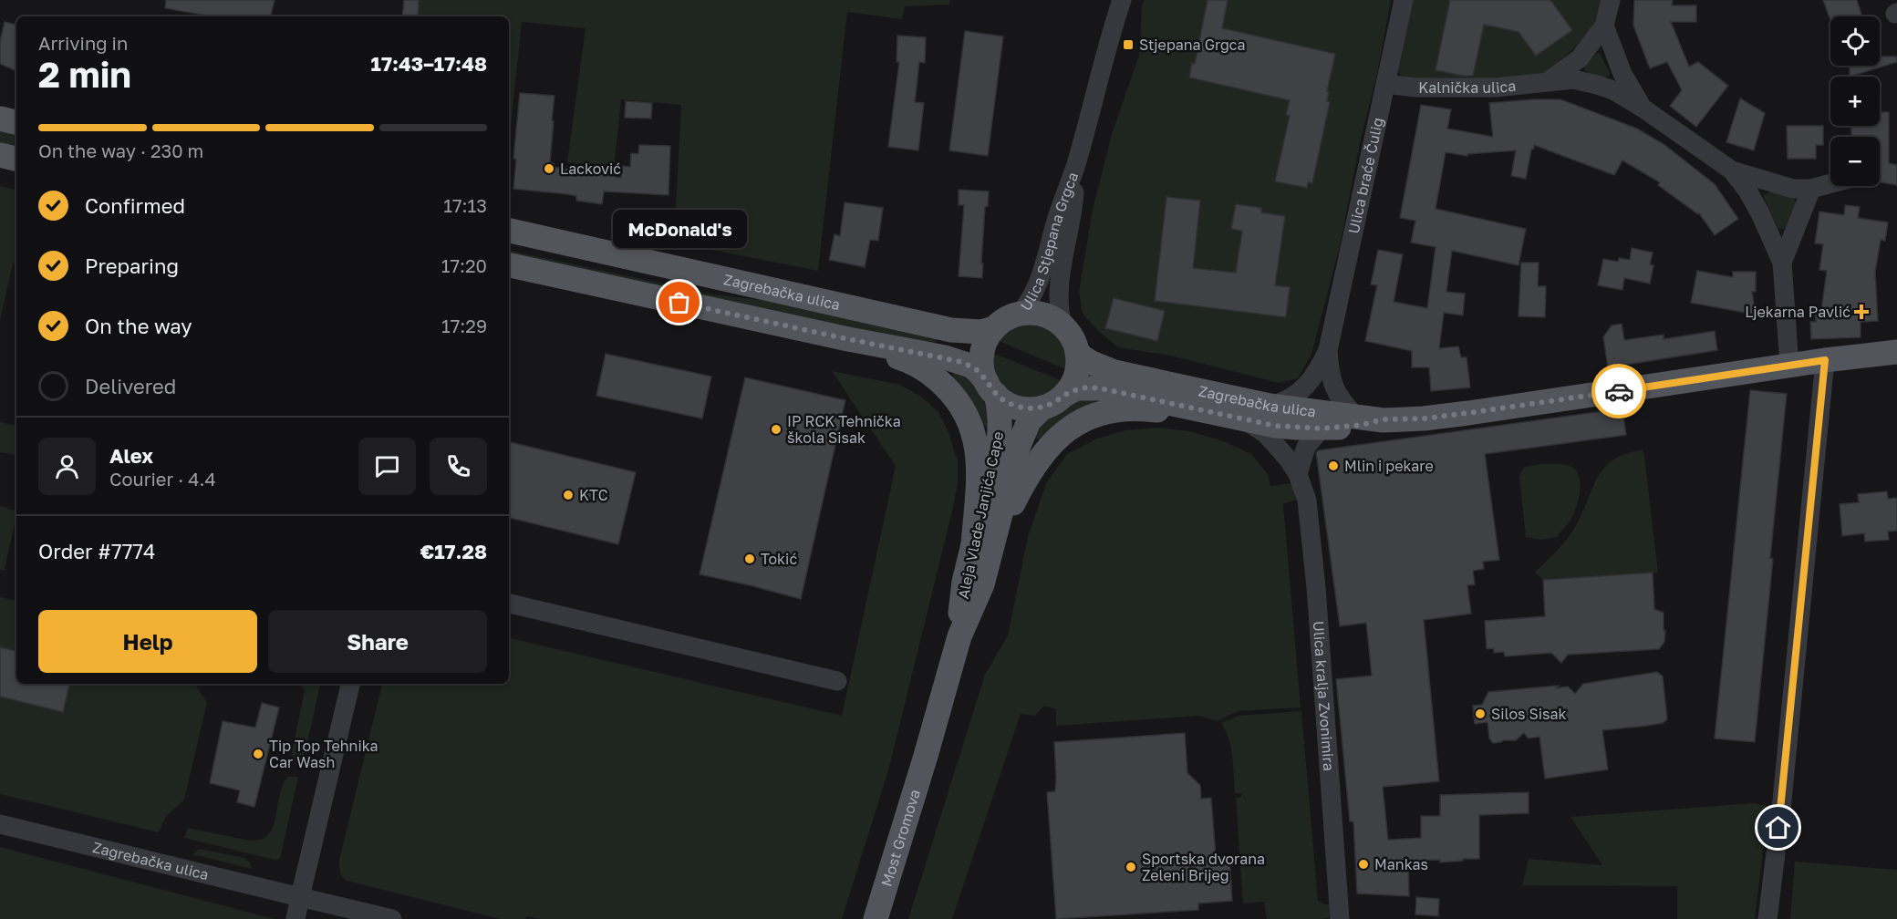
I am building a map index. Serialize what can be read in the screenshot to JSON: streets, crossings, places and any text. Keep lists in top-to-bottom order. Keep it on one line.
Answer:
{"streets":{"main road":["Zagrebačka ulica","Aleja Vlade Janjića Cape","Most Gromova"],"street":["Kalnička ulica","Ulica braće Čulig","Ulica Stjepana Grgca","Ulica kralja Zvonimira"]},"crossings":[["Kalnička ulica","Ulica braće Čulig"],["Ulica braće Čulig","Zagrebačka ulica"],["Ulica Stjepana Grgca","Zagrebačka ulica"],["Ulica Stjepana Grgca","Aleja Vlade Janjića Cape"],["Zagrebačka ulica","Aleja Vlade Janjića Cape"],["Zagrebačka ulica","Ulica kralja Zvonimira"],["Aleja Vlade Janjića Cape","Most Gromova"]],"places":{"transit":["Stjepana Grgca"],"other":["Lacković","McDonald's","IP RCK Tehnička škola Sisak","Mlin i pekare","KTC","Tokić","Silos Sisak","Tip Top Tehnika Car Wash","Mankas","Sportska dvorana Zeleni Brijeg"],"health":["Ljekarna Pavlić"]},"page":{"map_buttons":["+","−"],"heading":["2 min","Arriving in","17:43–17:48"],"panel":["Alex","Courier · 4.4","Order #7774","€17.28"],"bar":"On the way · 230 m","list":[["Confirmed","17:13"],["Preparing","17:20"],["On the way","17:29"],"Delivered"],"bubble":"McDonald's","buttons":["Help","Share"]}}
